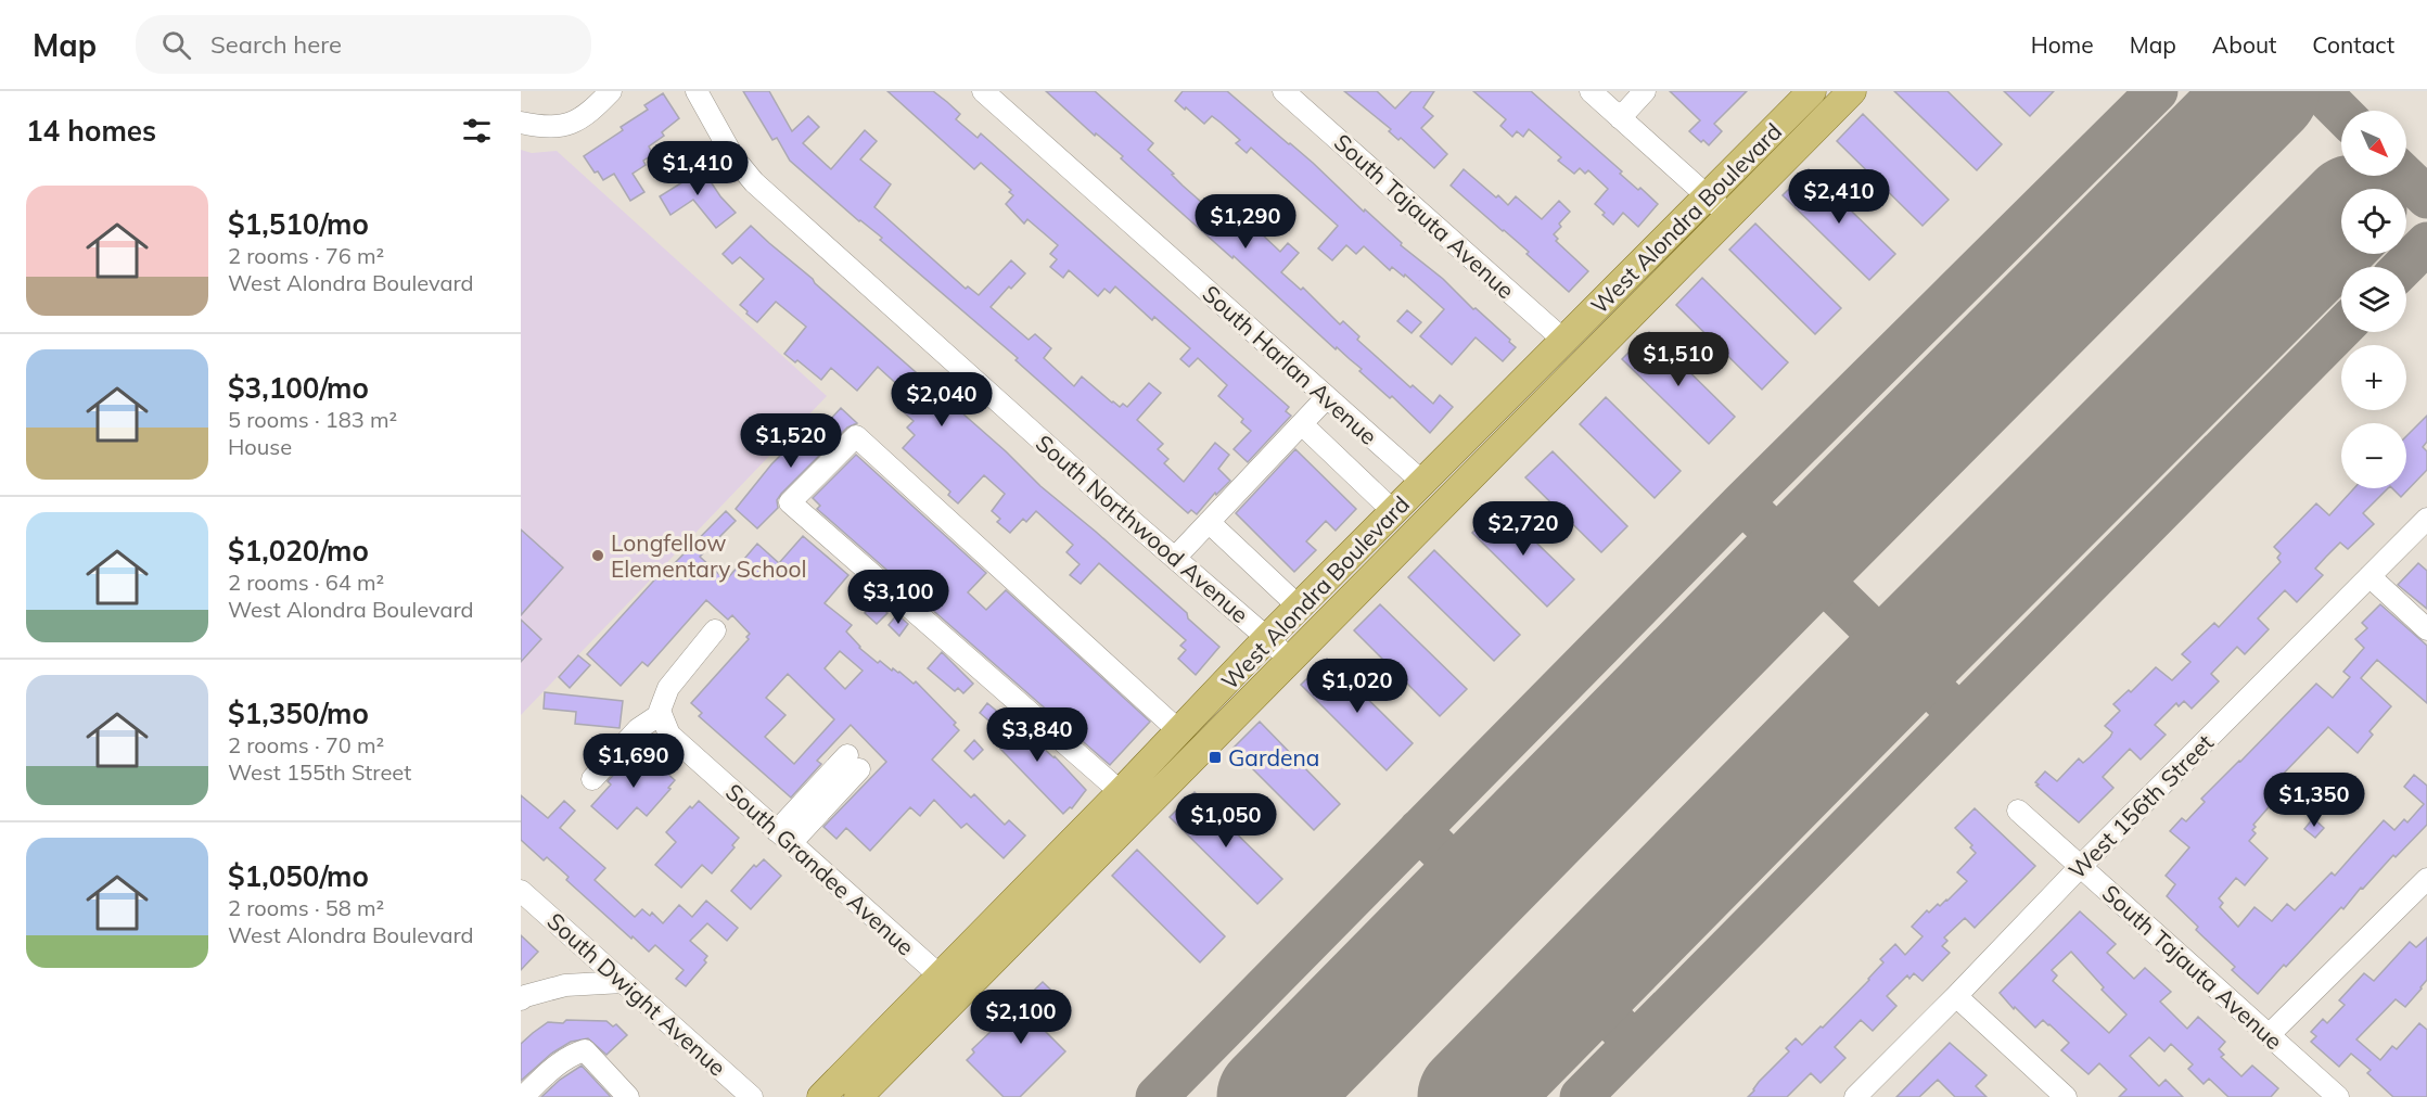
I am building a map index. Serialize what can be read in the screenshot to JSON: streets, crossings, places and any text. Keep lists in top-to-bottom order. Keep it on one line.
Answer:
{"streets":{"main road":["West Alondra Boulevard"],"street":["South Tajauta Avenue","South Harlan Avenue","South Northwood Avenue","West 156th Street","South Grandee Avenue","South Dwight Avenue"]},"crossings":[["South Tajauta Avenue","West Alondra Boulevard"],["South Tajauta Avenue","West 156th Street"],["West Alondra Boulevard","South Harlan Avenue"],["West Alondra Boulevard","South Northwood Avenue"],["West Alondra Boulevard","South Grandee Avenue"]],"places":{"other":["Longfellow Elementary School"],"transit":["Gardena"]},"north":"bottom right","page":{"header":"Map","search":"Search here","nav":["Home","Map","About","Contact"],"heading":"14 homes","map_buttons":["+","−"],"price":["$1,410","$2,410","$1,290","$1,510","$2,040","$1,520","$2,720","$3,100","$1,020","$3,840","$1,690","$1,350","$1,050","$2,100"],"list":[{"name":"$1,510/mo","note":"2 rooms · 76 m² · West Alondra Boulevard"},{"name":"$3,100/mo","note":"5 rooms · 183 m² · House"},{"name":"$1,020/mo","note":"2 rooms · 64 m² · West Alondra Boulevard"},{"name":"$1,350/mo","note":"2 rooms · 70 m² · West 155th Street"},{"name":"$1,050/mo","note":"2 rooms · 58 m² · West Alondra Boulevard"}]}}
